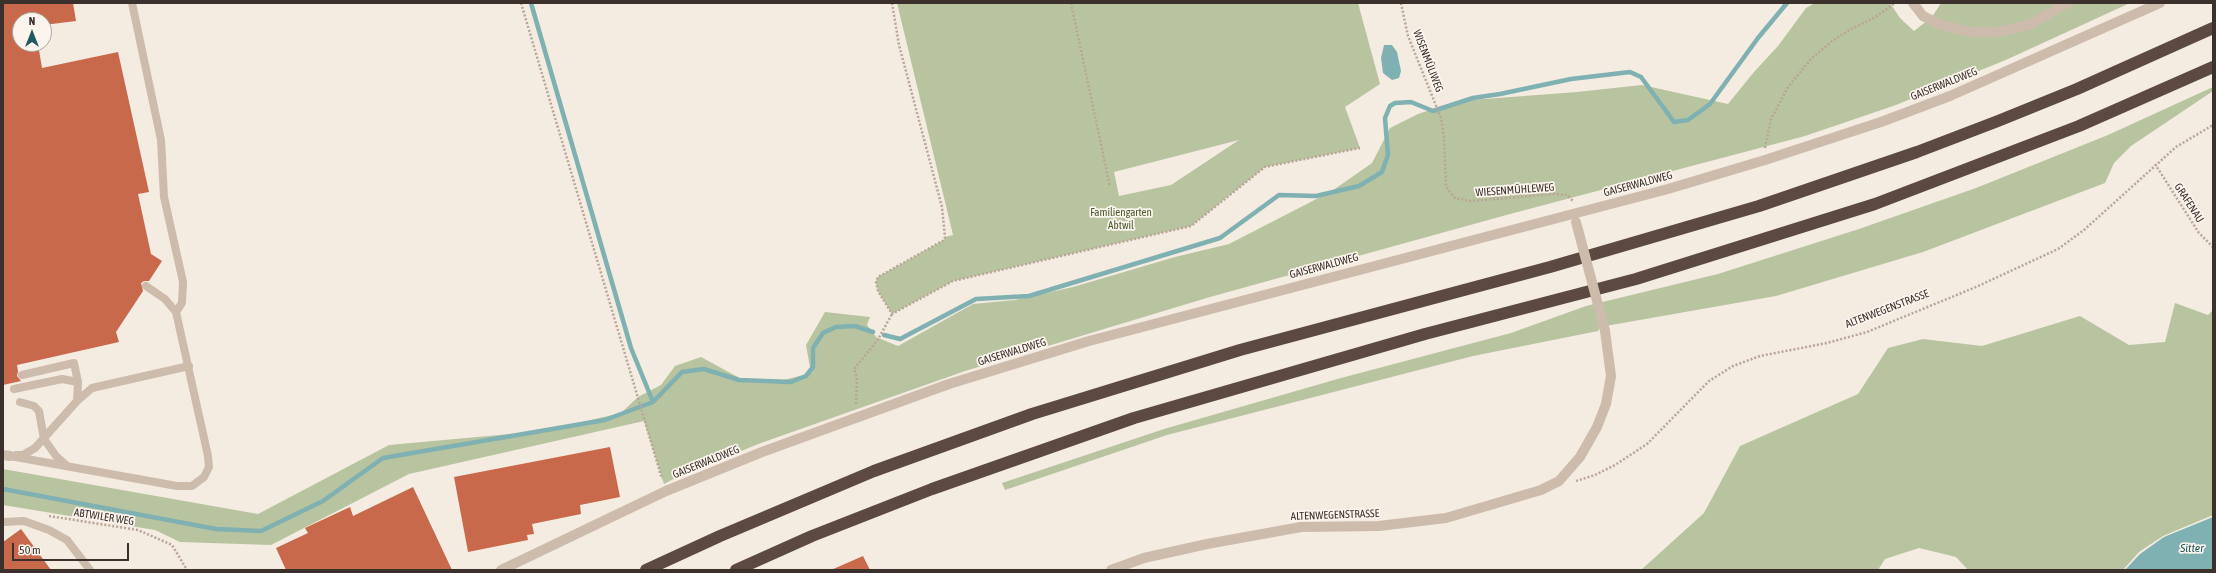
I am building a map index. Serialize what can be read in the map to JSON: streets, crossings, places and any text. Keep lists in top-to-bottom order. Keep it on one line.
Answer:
{"streets":{"street":["GAISERWALDWEG","ALTENWEGENSTRASSE"],"path":["WISENMÜLIWEG","WIESENMÜHLEWEG","GRAFENAU","ABTWILER WEG"]},"crossings":[["WISENMÜLIWEG","WIESENMÜHLEWEG"],["GAISERWALDWEG","WIESENMÜHLEWEG"],["GAISERWALDWEG","ALTENWEGENSTRASSE"],["WIESENMÜHLEWEG","ALTENWEGENSTRASSE"],["GRAFENAU","ALTENWEGENSTRASSE"]],"water":["Sitter"],"parks":["Familiengarten Abtwil"],"scale_bar":"50 m","north":"top"}
